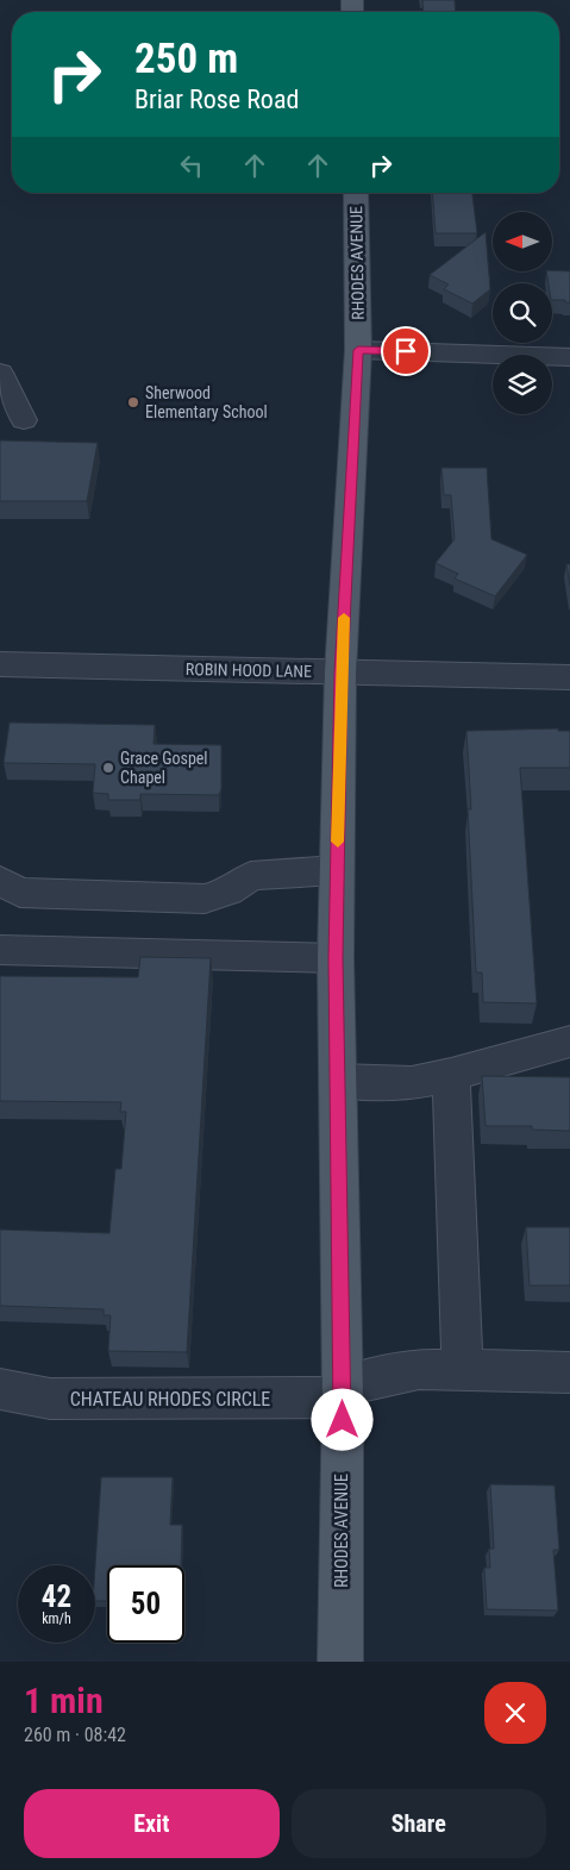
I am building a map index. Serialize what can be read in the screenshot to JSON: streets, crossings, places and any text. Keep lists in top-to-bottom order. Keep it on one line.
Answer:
{"streets":{"main road":["RHODES AVENUE"],"street":["ROBIN HOOD LANE","CHATEAU RHODES CIRCLE"]},"crossings":[["RHODES AVENUE","ROBIN HOOD LANE"],["RHODES AVENUE","CHATEAU RHODES CIRCLE"]],"places":["Sherwood Elementary School","Grace Gospel Chapel"],"north":"left","page":{"turn":["250 m","Briar Rose Road"],"speed":"42 km/h","limit":"50","heading":["1 min","260 m · 08:42"],"buttons":["Exit","Share"]}}
